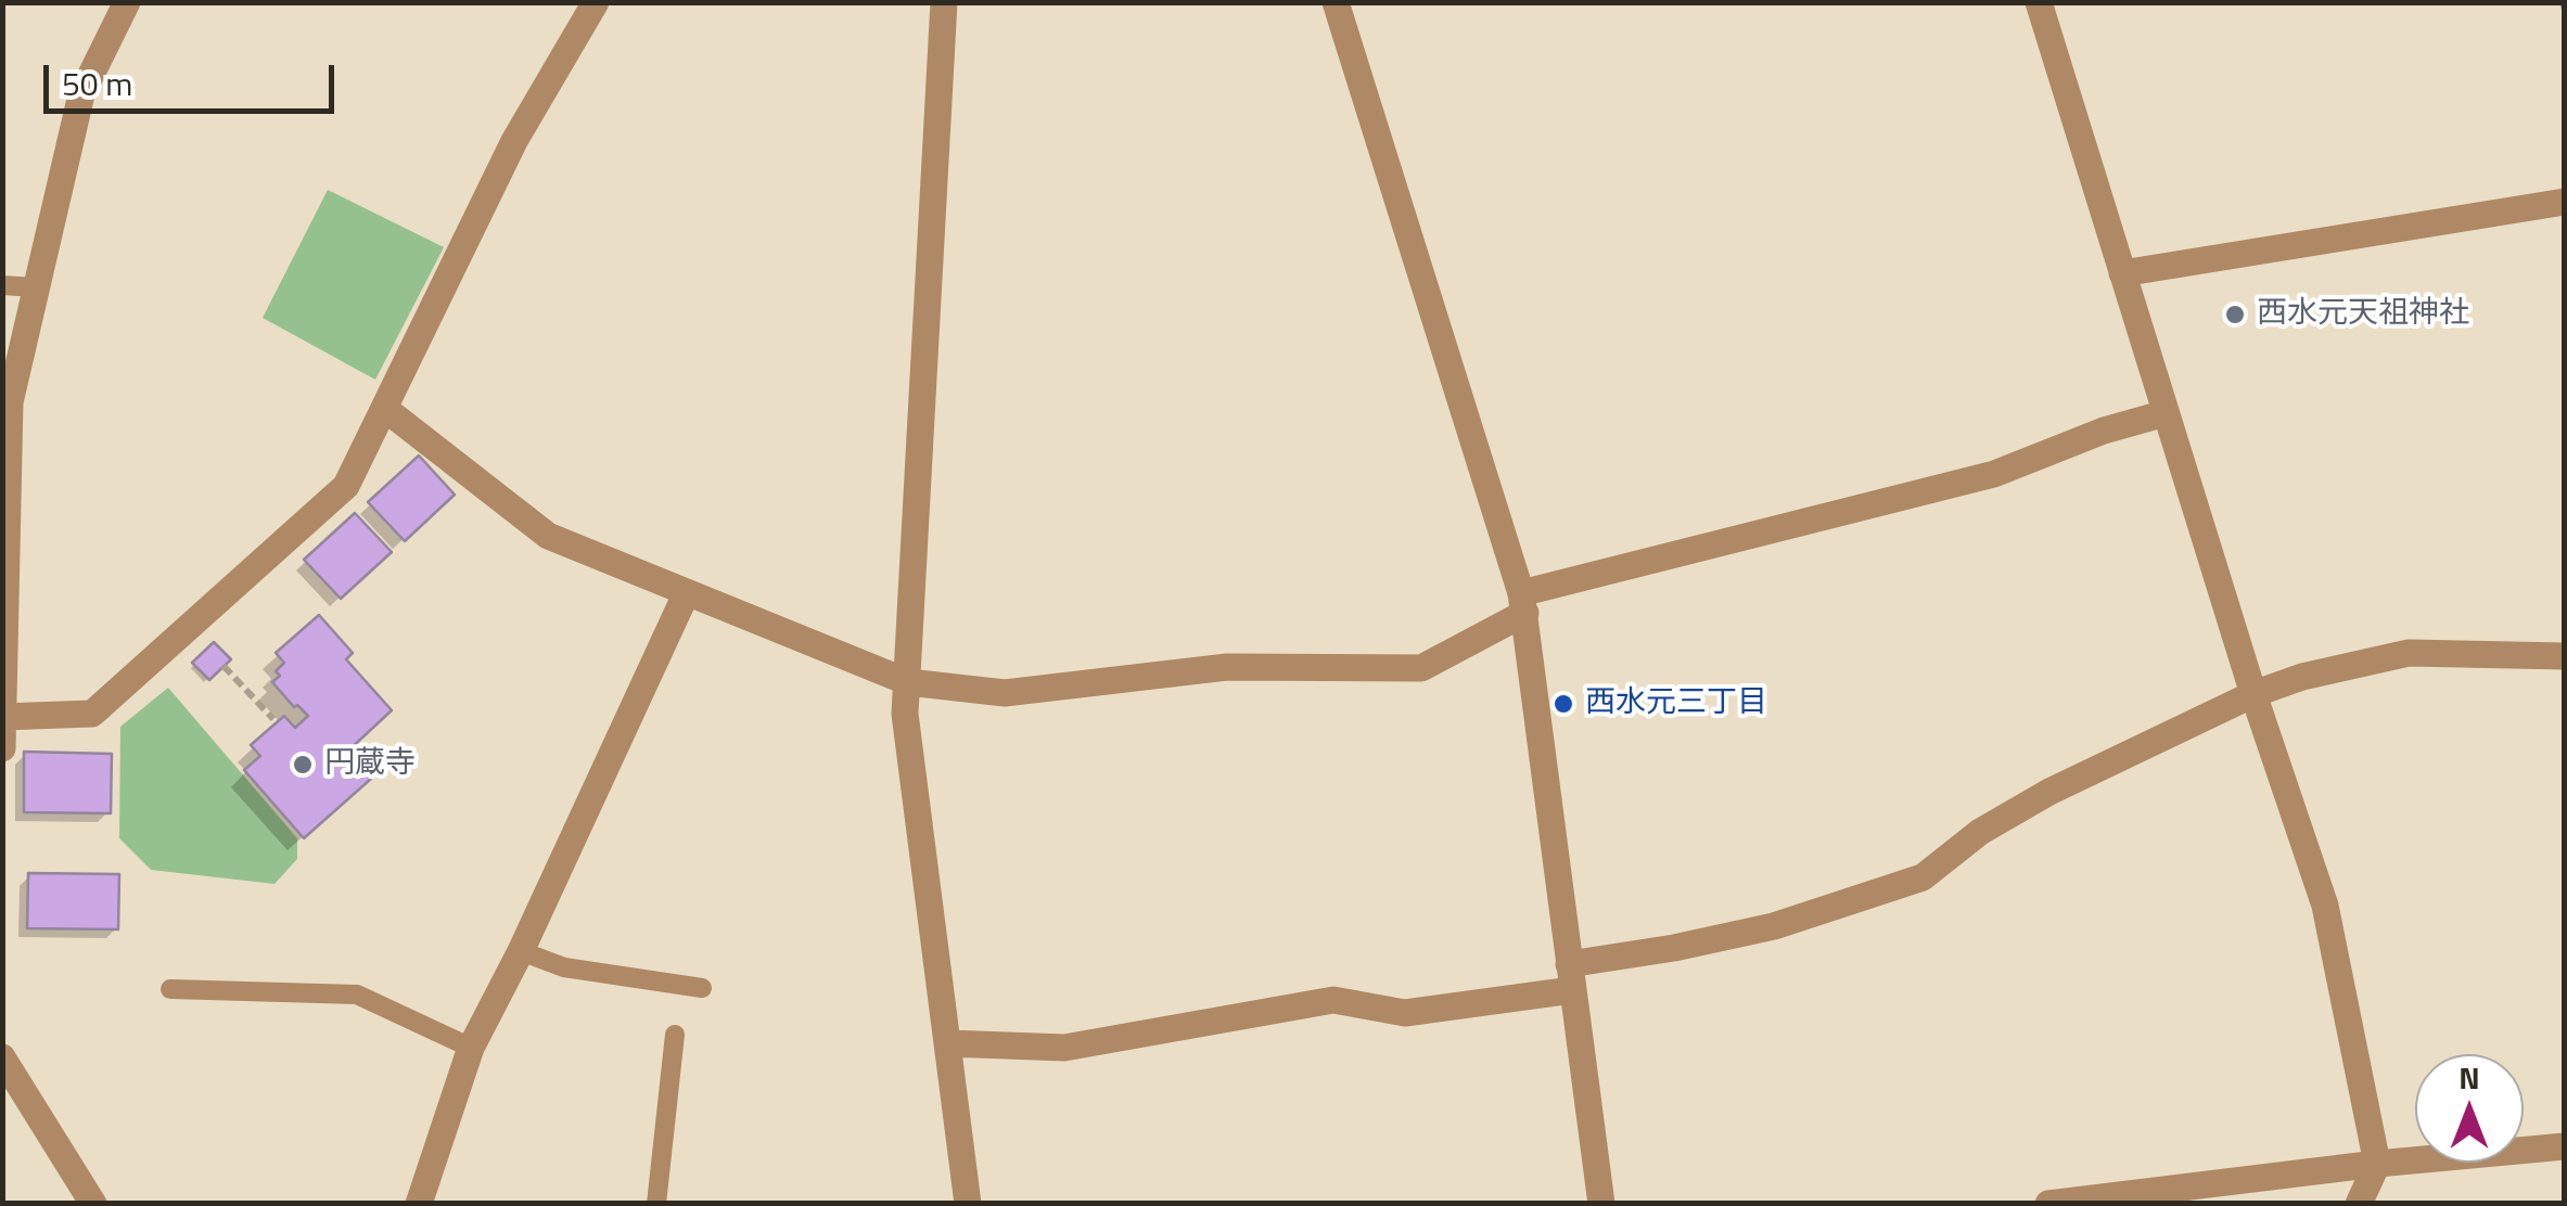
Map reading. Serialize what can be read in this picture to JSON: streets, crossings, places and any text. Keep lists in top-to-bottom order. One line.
{"places":["西水元天祖神社","西水元三丁目","円蔵寺"],"scale_bar":"50 m","north":"top"}
